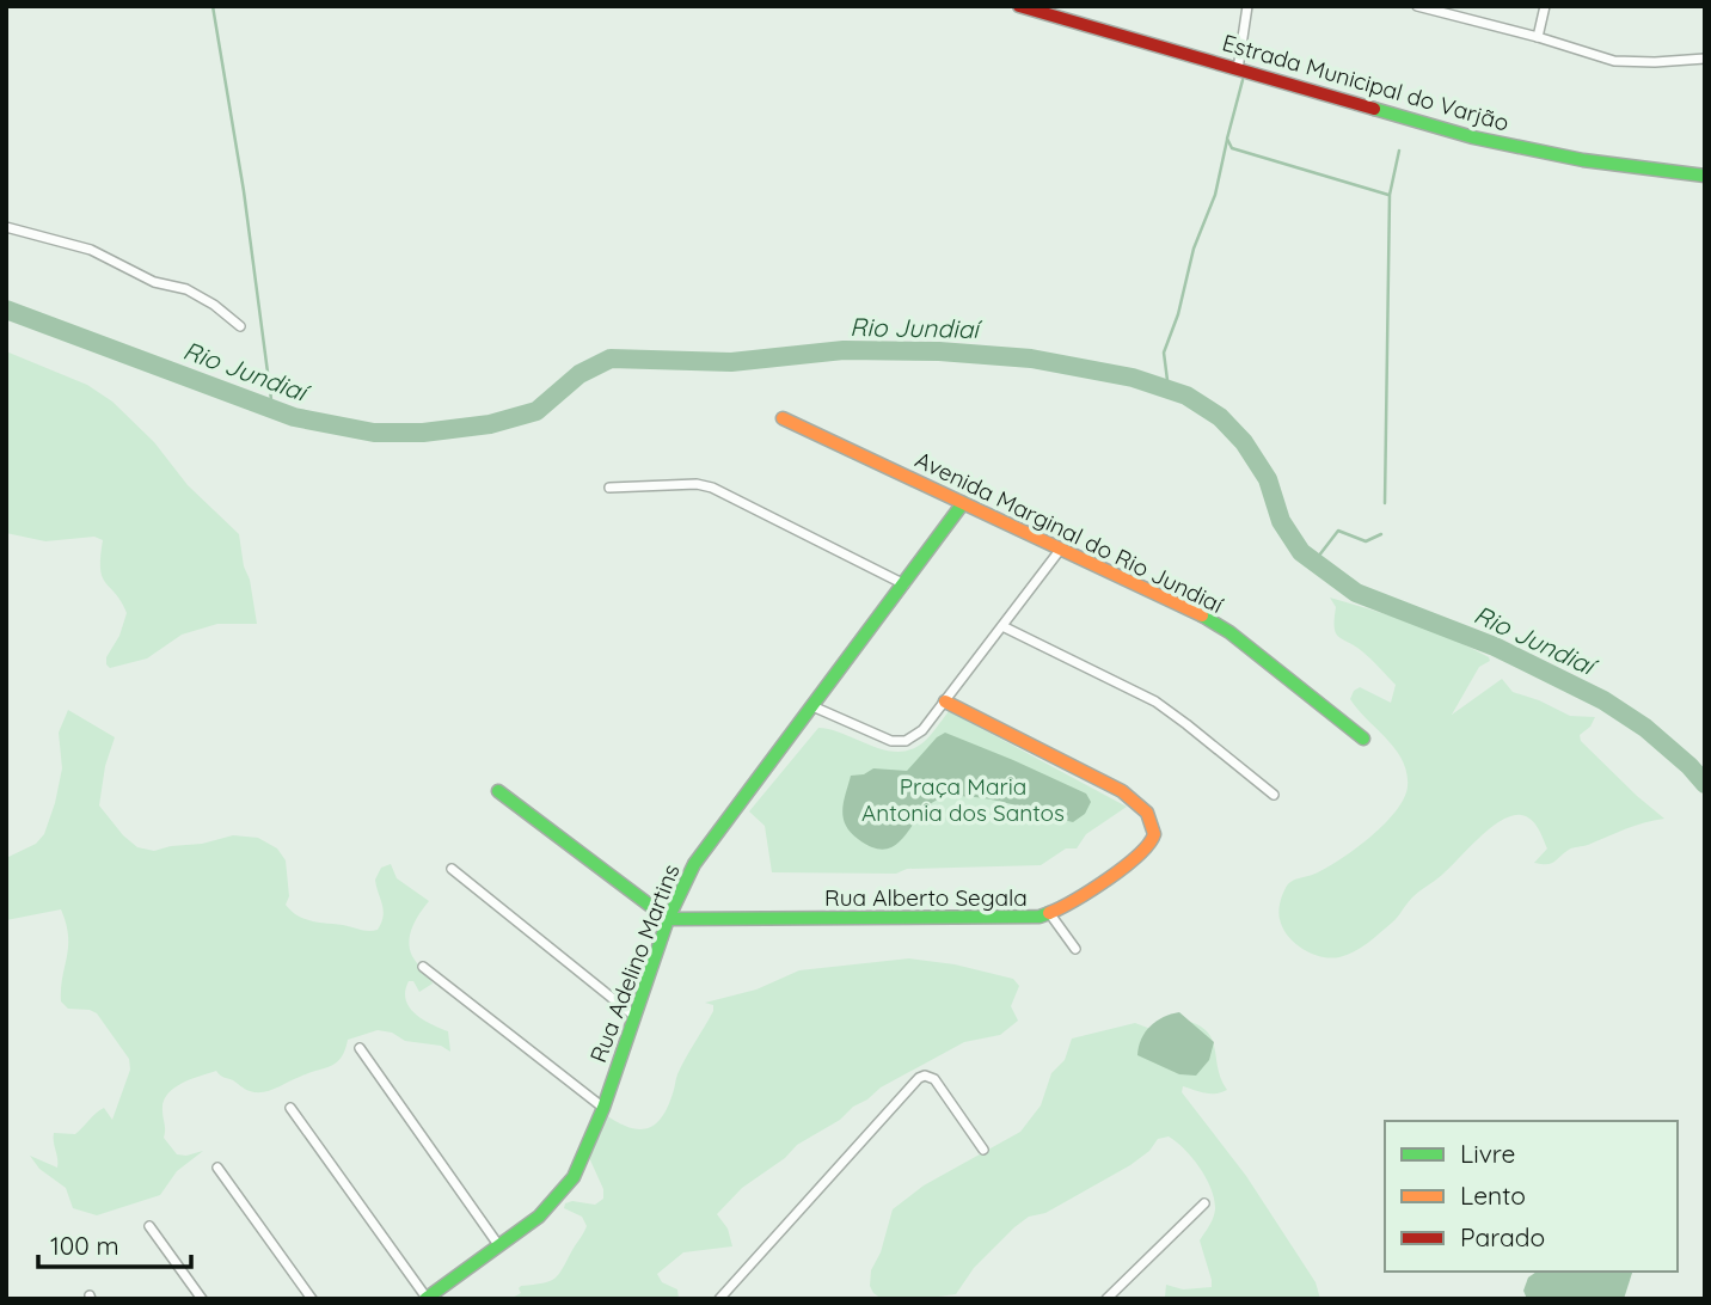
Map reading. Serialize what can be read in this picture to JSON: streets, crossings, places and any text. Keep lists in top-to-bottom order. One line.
{"streets":{"street":["Estrada Municipal do Varjão","Avenida Marginal do Rio Jundiaí","Rua Alberto Segala","Rua Adelino Martins"]},"crossings":[["Avenida Marginal do Rio Jundiaí","Rua Adelino Martins"],["Rua Alberto Segala","Rua Adelino Martins"]],"water":["Rio Jundiaí"],"parks":["Praça Maria Antonia dos Santos"],"legend":["Livre","Lento","Parado"],"scale_bar":"100 m"}
